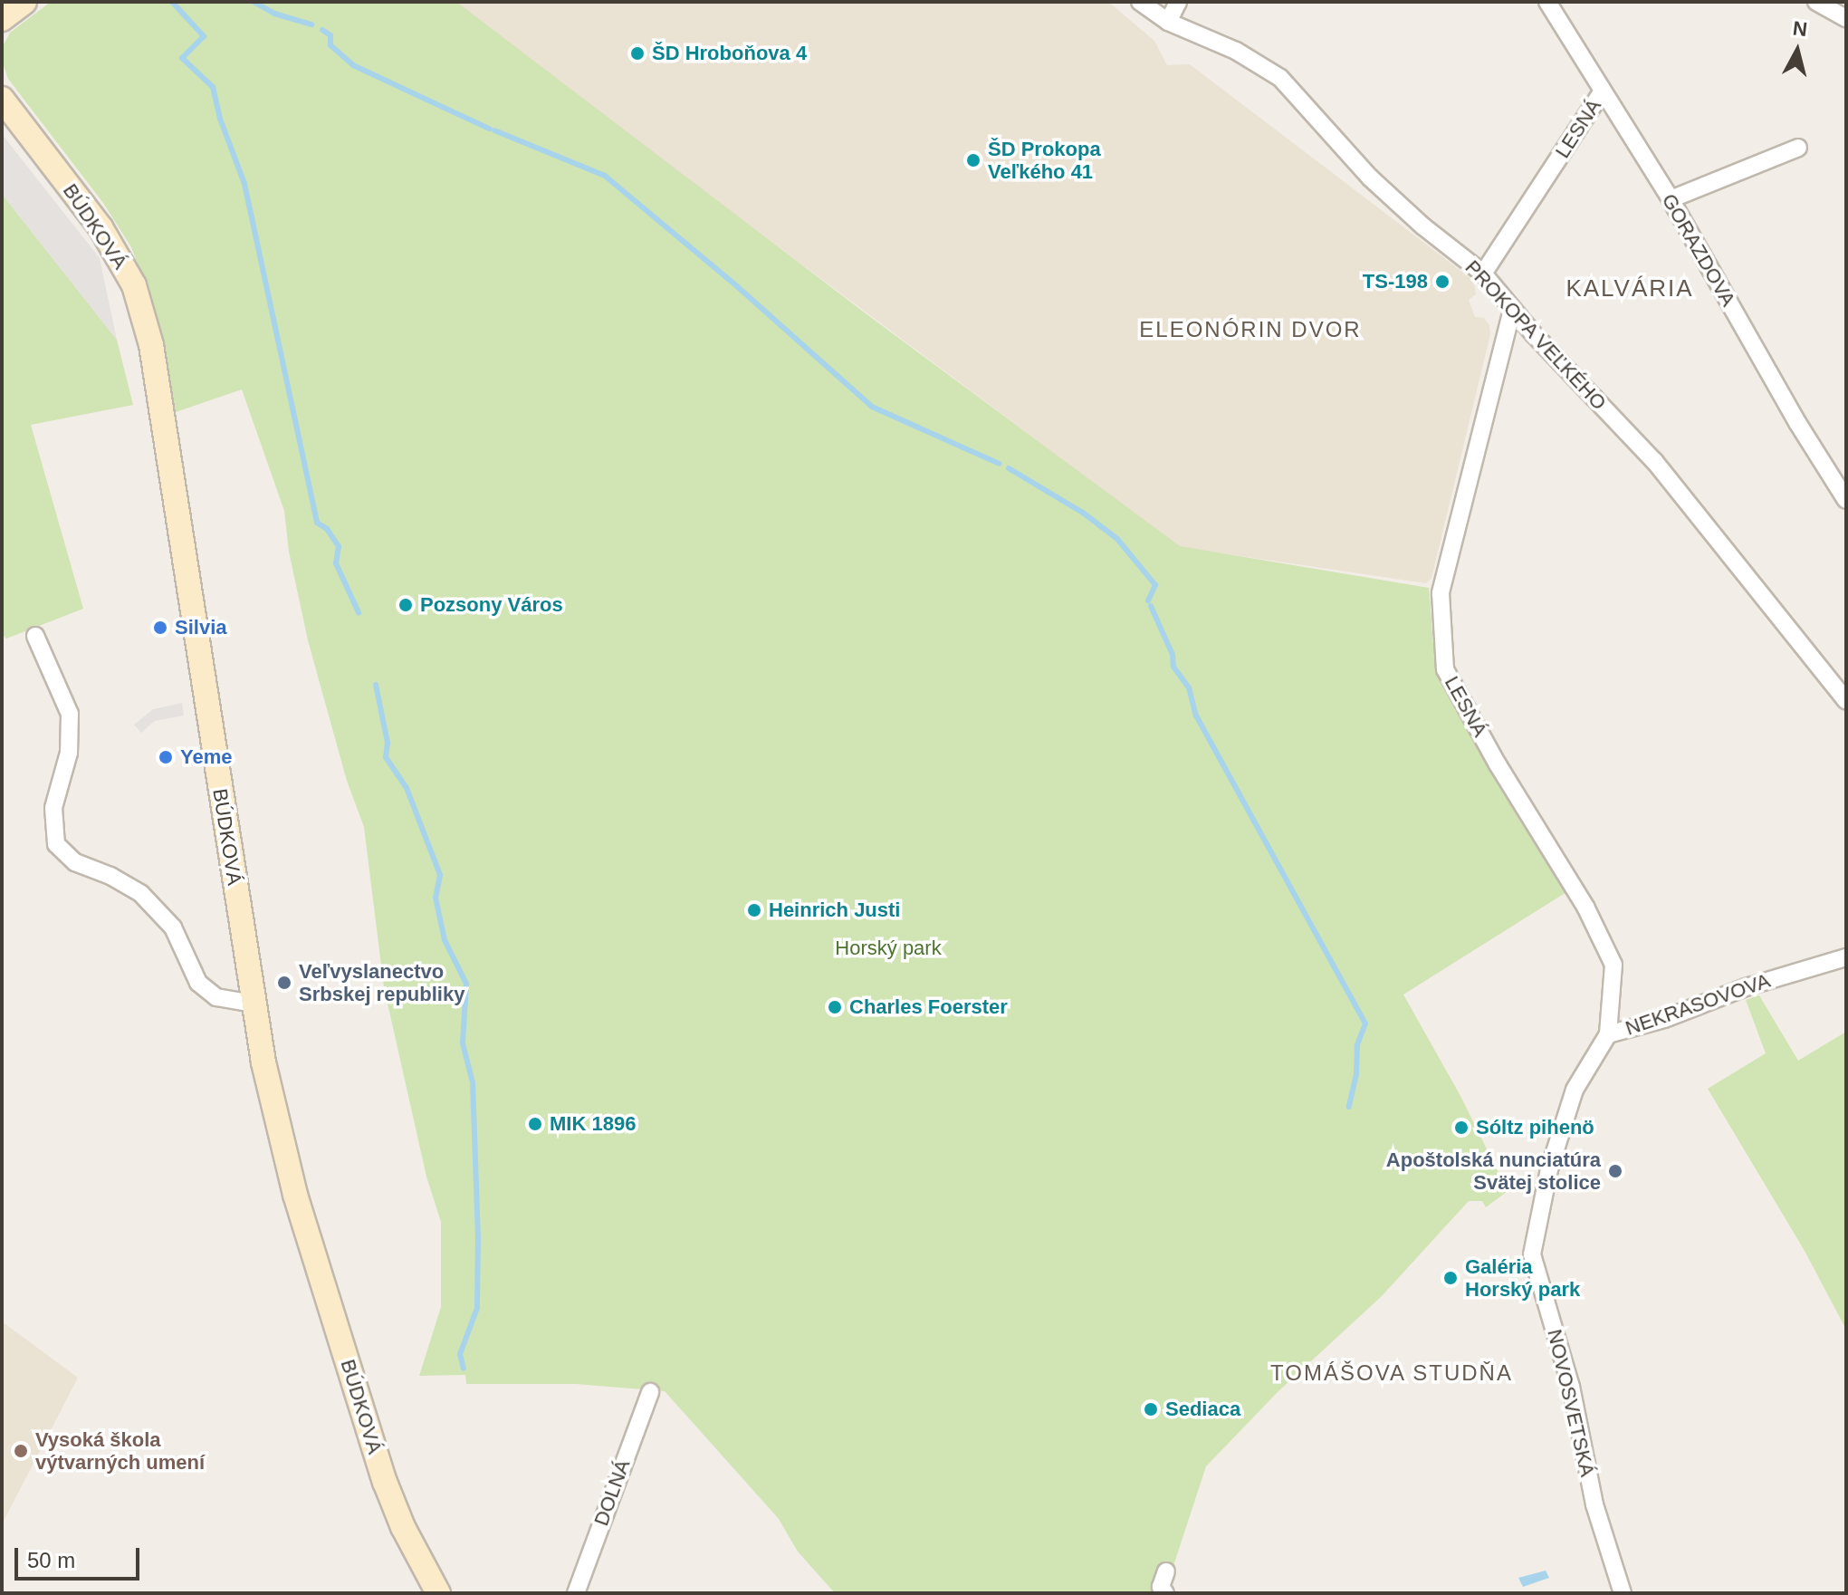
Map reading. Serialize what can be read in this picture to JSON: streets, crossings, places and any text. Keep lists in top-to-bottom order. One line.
{"streets":{"street":["LESNÁ","BÚDKOVÁ","GORAZDOVA","PROKOPA VEĽKÉHO","NEKRASOVOVA","NOVOSVETSKÁ","DOLNÁ"]},"crossings":[["LESNÁ","GORAZDOVA"],["LESNÁ","PROKOPA VEĽKÉHO"],["LESNÁ","NEKRASOVOVA"],["NEKRASOVOVA","NOVOSVETSKÁ"]],"districts":["KALVÁRIA","ELEONÓRIN DVOR","TOMÁŠOVA STUDŇA"],"parks":["Horský park"],"places":["ŠD Hroboňova 4","ŠD Prokopa Veľkého 41","TS-198","Pozsony Város","Silvia","Yeme","Heinrich Justi","Veľvyslanectvo Srbskej republiky","Charles Foerster","MIK 1896","Sóltz pihenö","Apoštolská nunciatúra Svätej stolice","Galéria Horský park","Sediaca","Vysoká škola výtvarných umení"],"scale_bar":"50 m","north":"top"}
